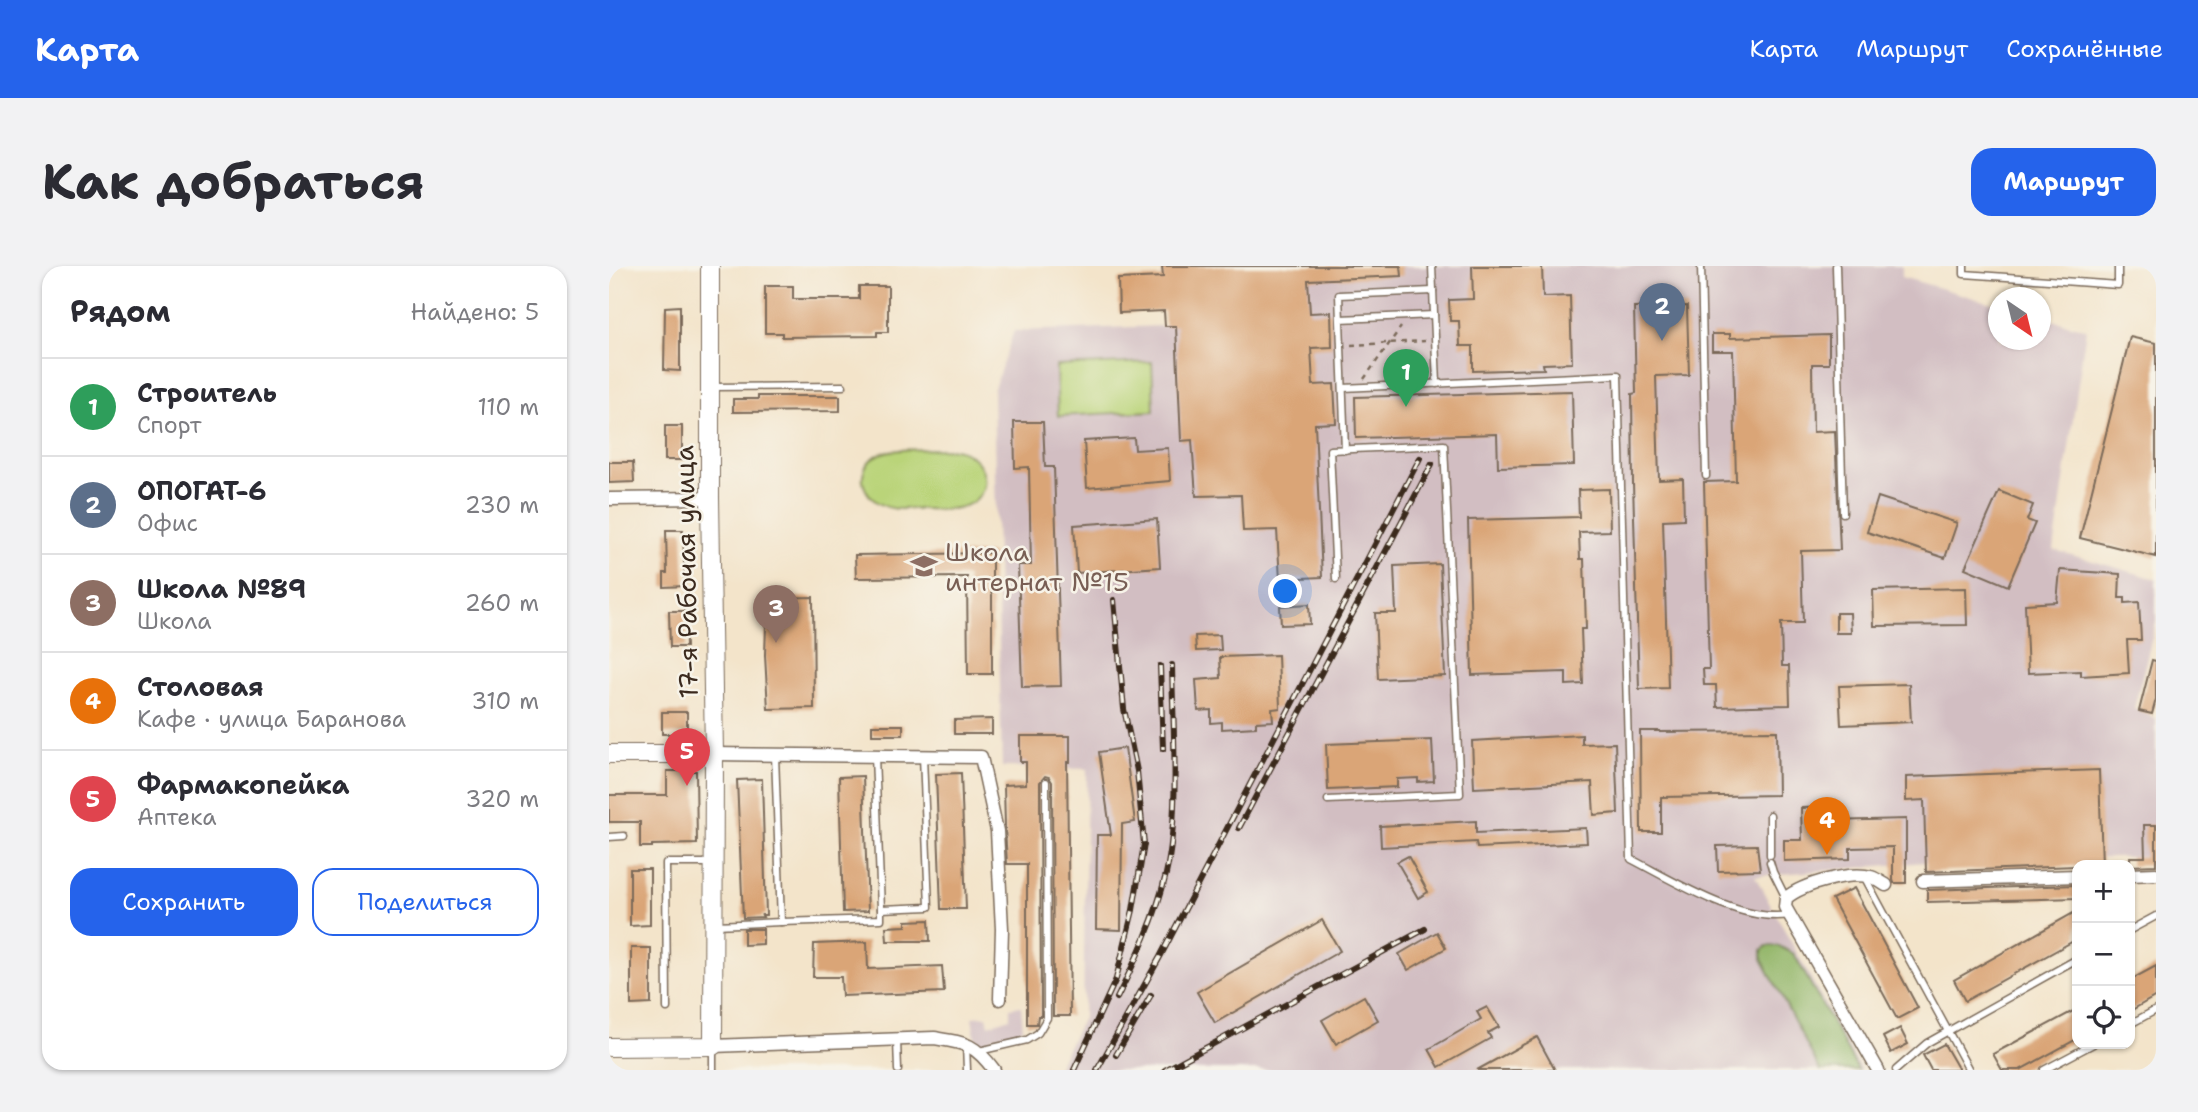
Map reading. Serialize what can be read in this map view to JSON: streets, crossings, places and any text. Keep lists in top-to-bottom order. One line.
{"streets":{"street":["17-я Рабочая улица"]},"places":{"school or university":["Школа интернат №15"]},"north":"bottom right","page":{"header":"Карта","nav":["Карта","Маршрут","Сохранённые"],"buttons":["Маршрут",["Сохранить","Поделиться"]],"title":"Как добраться","heading":["Рядом","Найдено: 5"],"pins":["2","1","3","5","4"],"list":[{"mark":"1","name":"Строитель","note":"Спорт","value":"110 m"},{"mark":"2","name":"ОПОГАТ-6","note":"Офис","value":"230 m"},{"mark":"3","name":"Школа №89","note":"Школа","value":"260 m"},{"mark":"4","name":"Столовая","note":"Кафе · улица Баранова","value":"310 m"},{"mark":"5","name":"Фармакопейка","note":"Аптека","value":"320 m"}],"map_buttons":["+","−"]}}
